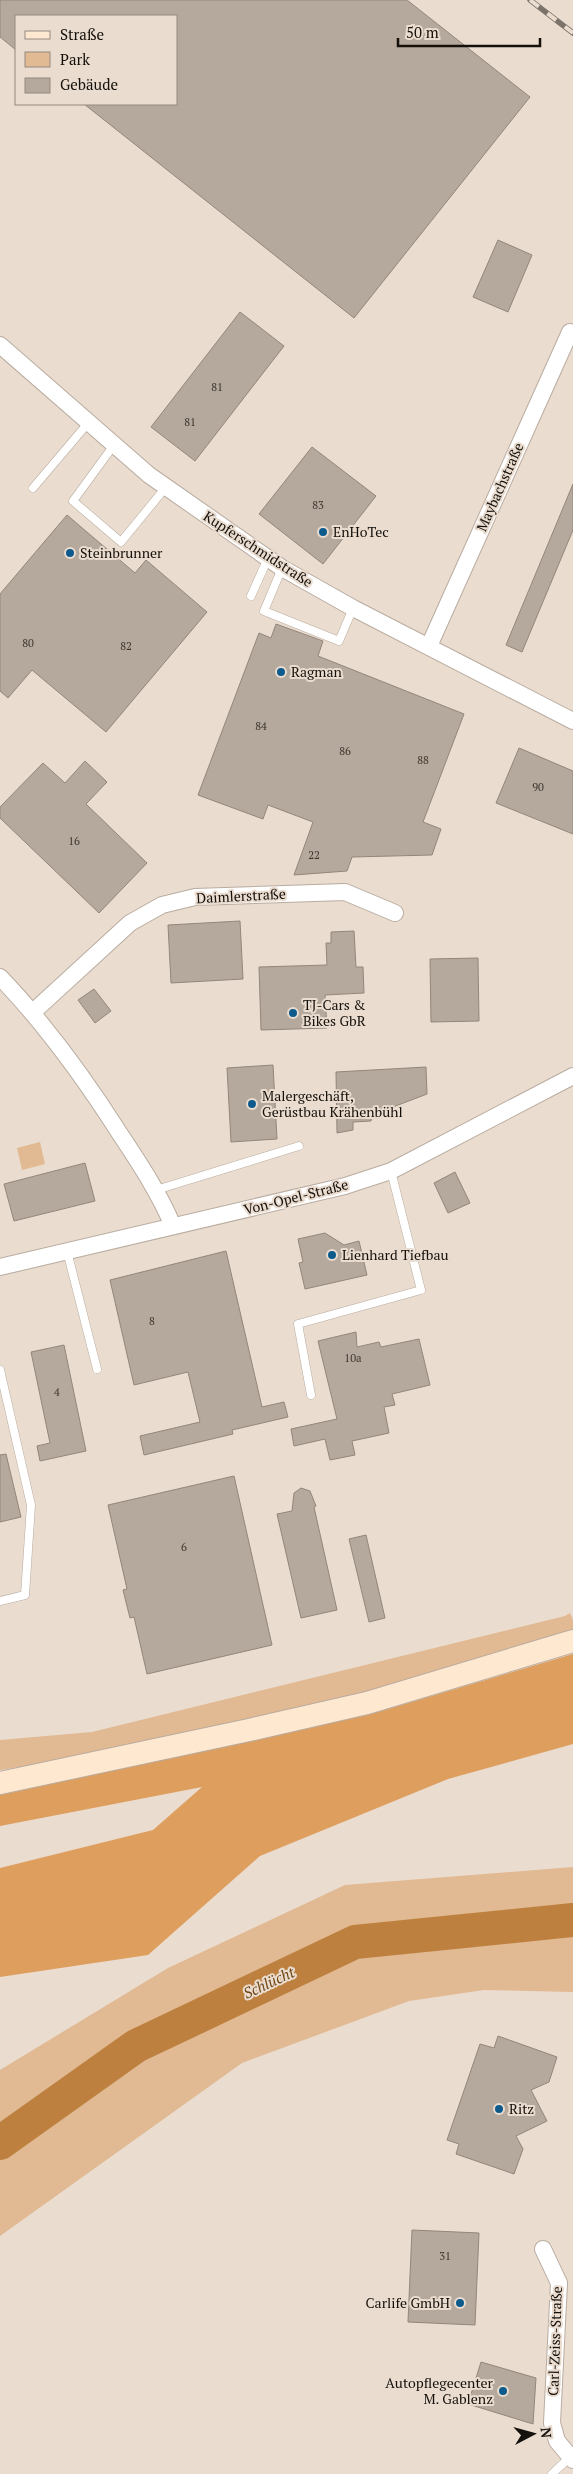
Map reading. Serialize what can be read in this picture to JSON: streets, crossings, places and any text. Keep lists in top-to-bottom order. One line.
{"streets":{"street":["Maybachstraße","Kupferschmidstraße","Daimlerstraße","Von-Opel-Straße","Carl-Zeiss-Straße"]},"crossings":[["Maybachstraße","Kupferschmidstraße"]],"water":["Schlücht"],"places":["EnHoTec","Steinbrunner","Ragman","TJ-Cars & Bikes GbR","Malergeschäft, Gerüstbau Krähenbühl","Lienhard Tiefbau","Ritz","Carlife GmbH","Autopflegecenter M. Gablenz"],"house_numbers":["81","81","83","80","82","84","86","88","90","16","22","8","10a","4","6","31"],"legend":["Straße","Park","Gebäude"],"scale_bar":"50 m","north":"right"}
